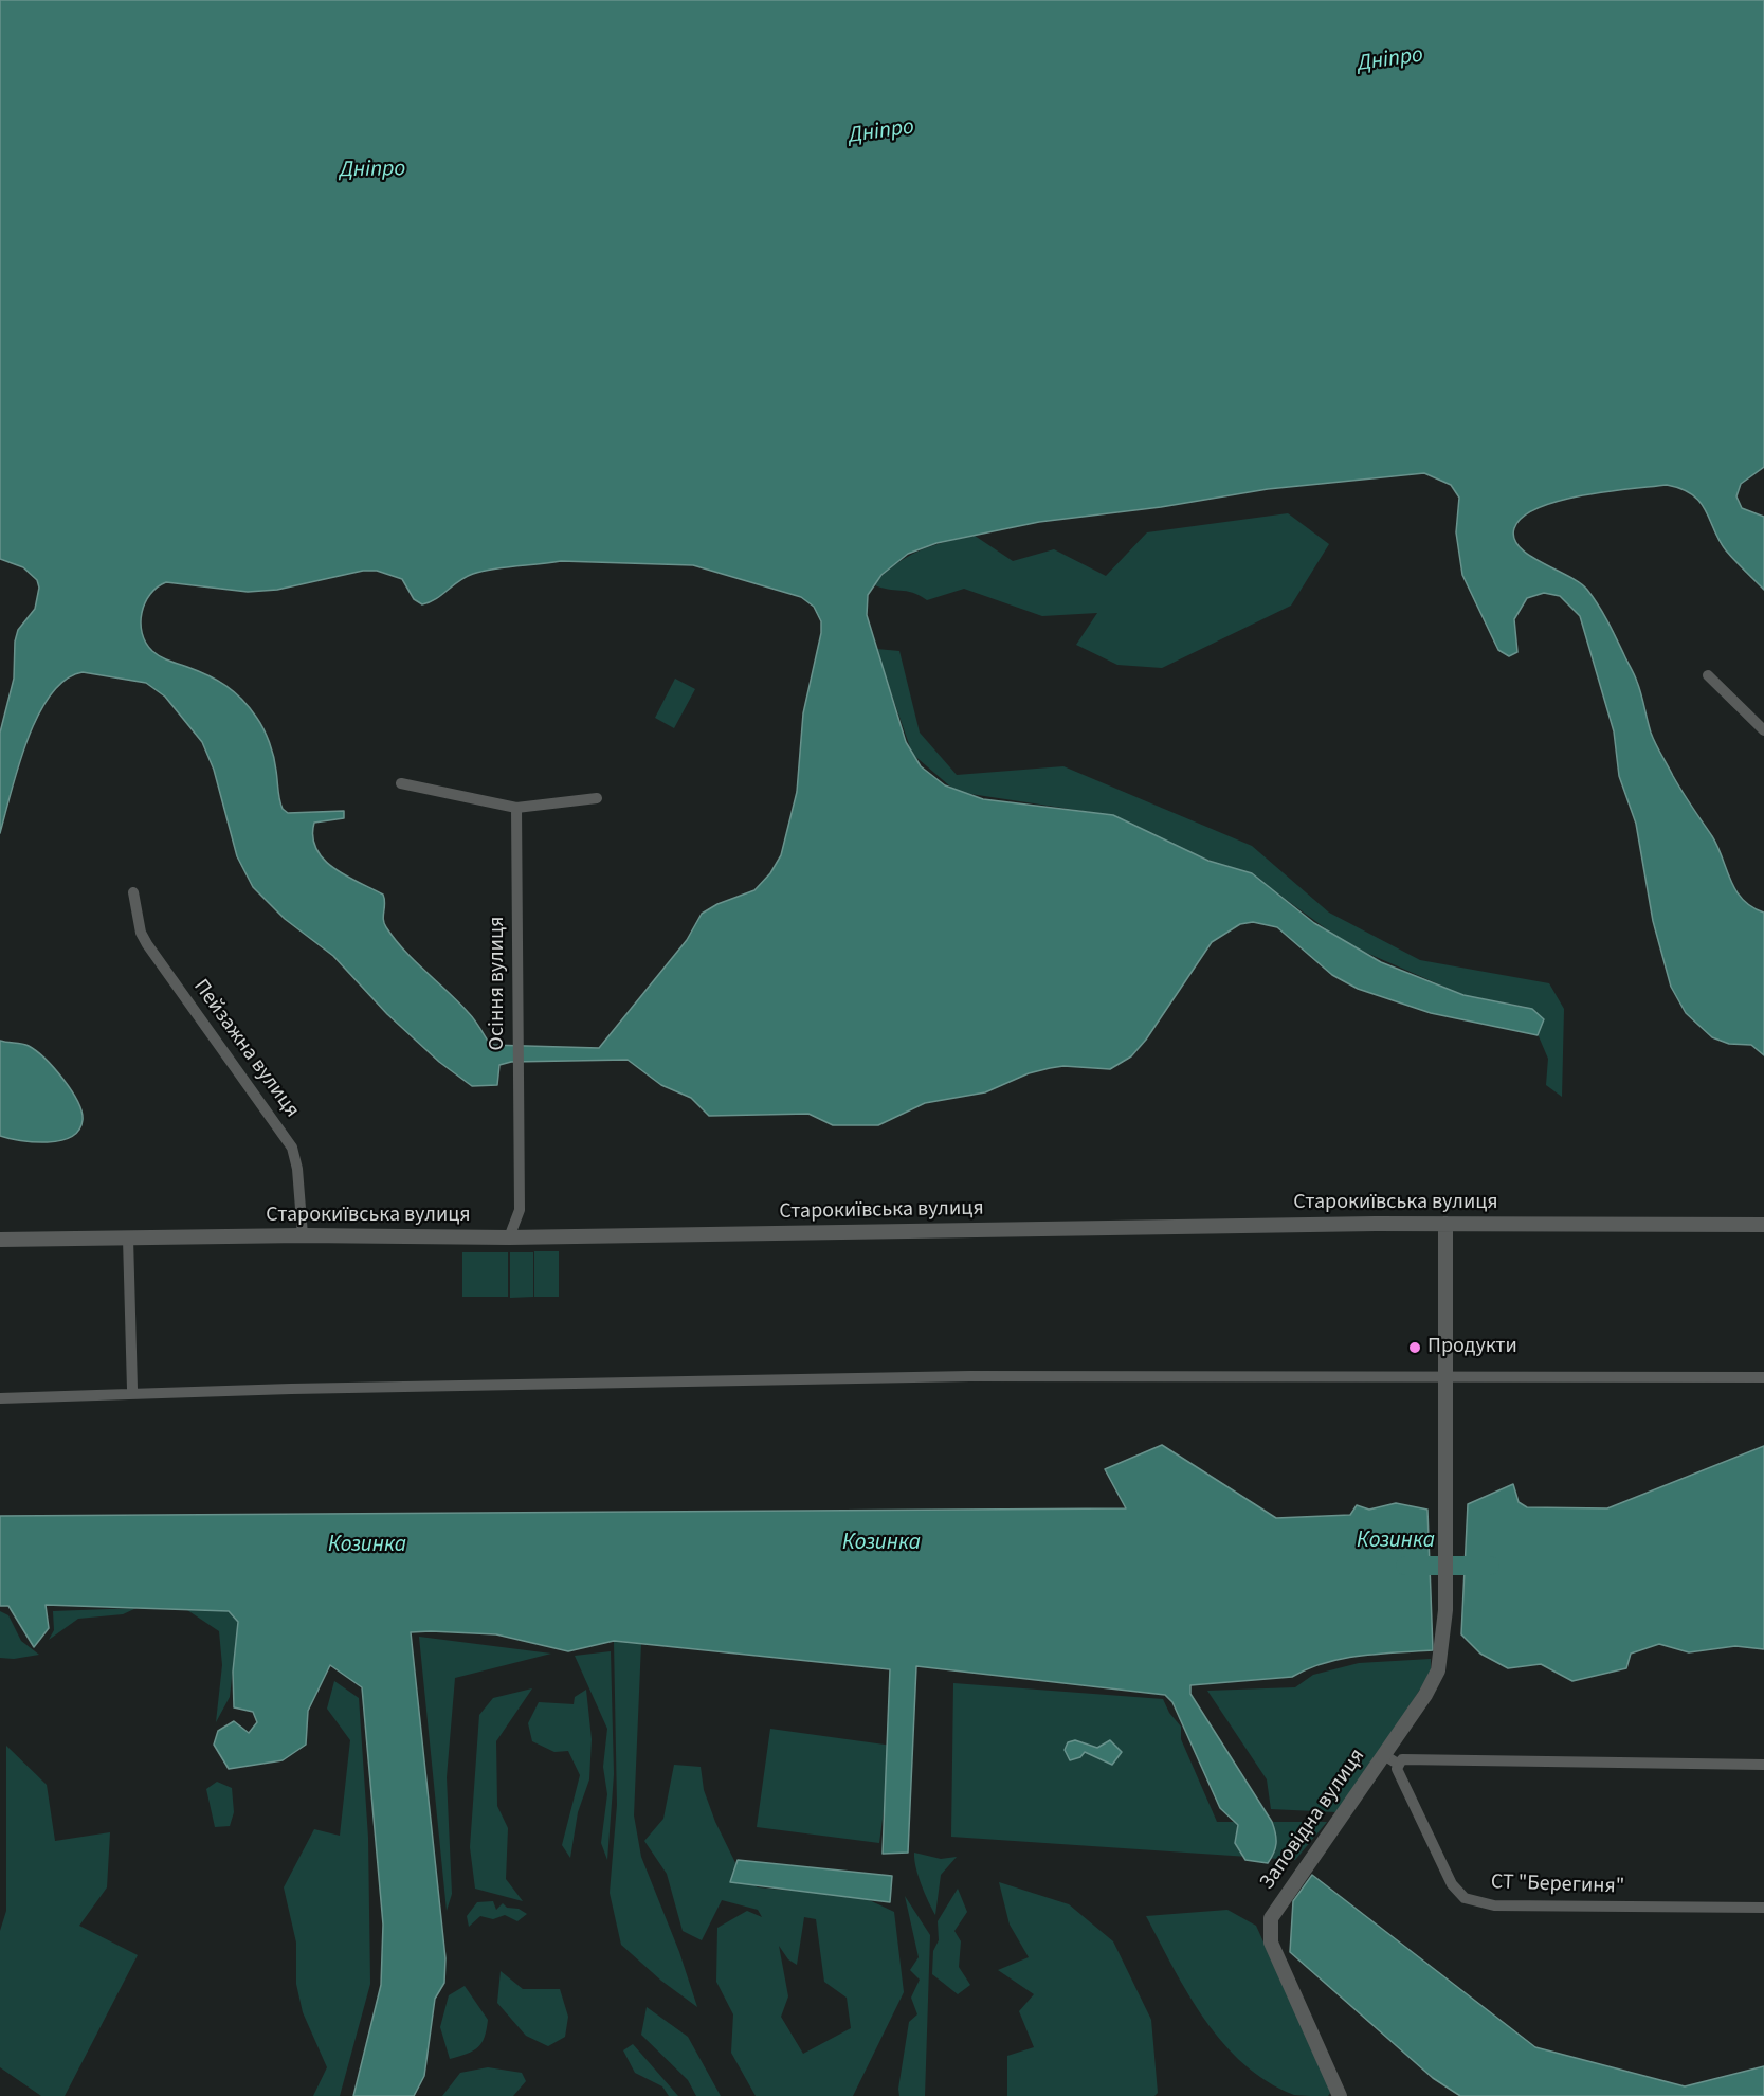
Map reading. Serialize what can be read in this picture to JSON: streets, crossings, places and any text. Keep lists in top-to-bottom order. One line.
{"streets":{"street":["Осіння вулиця","Пейзажна вулиця","Старокиївська вулиця","Заповідна вулиця","СТ \"Берегиня\""]},"crossings":[["Осіння вулиця","Старокиївська вулиця"],["Пейзажна вулиця","Старокиївська вулиця"],["Старокиївська вулиця","Заповідна вулиця"]],"water":["Дніпро","Козинка"],"places":["Продукти"]}
